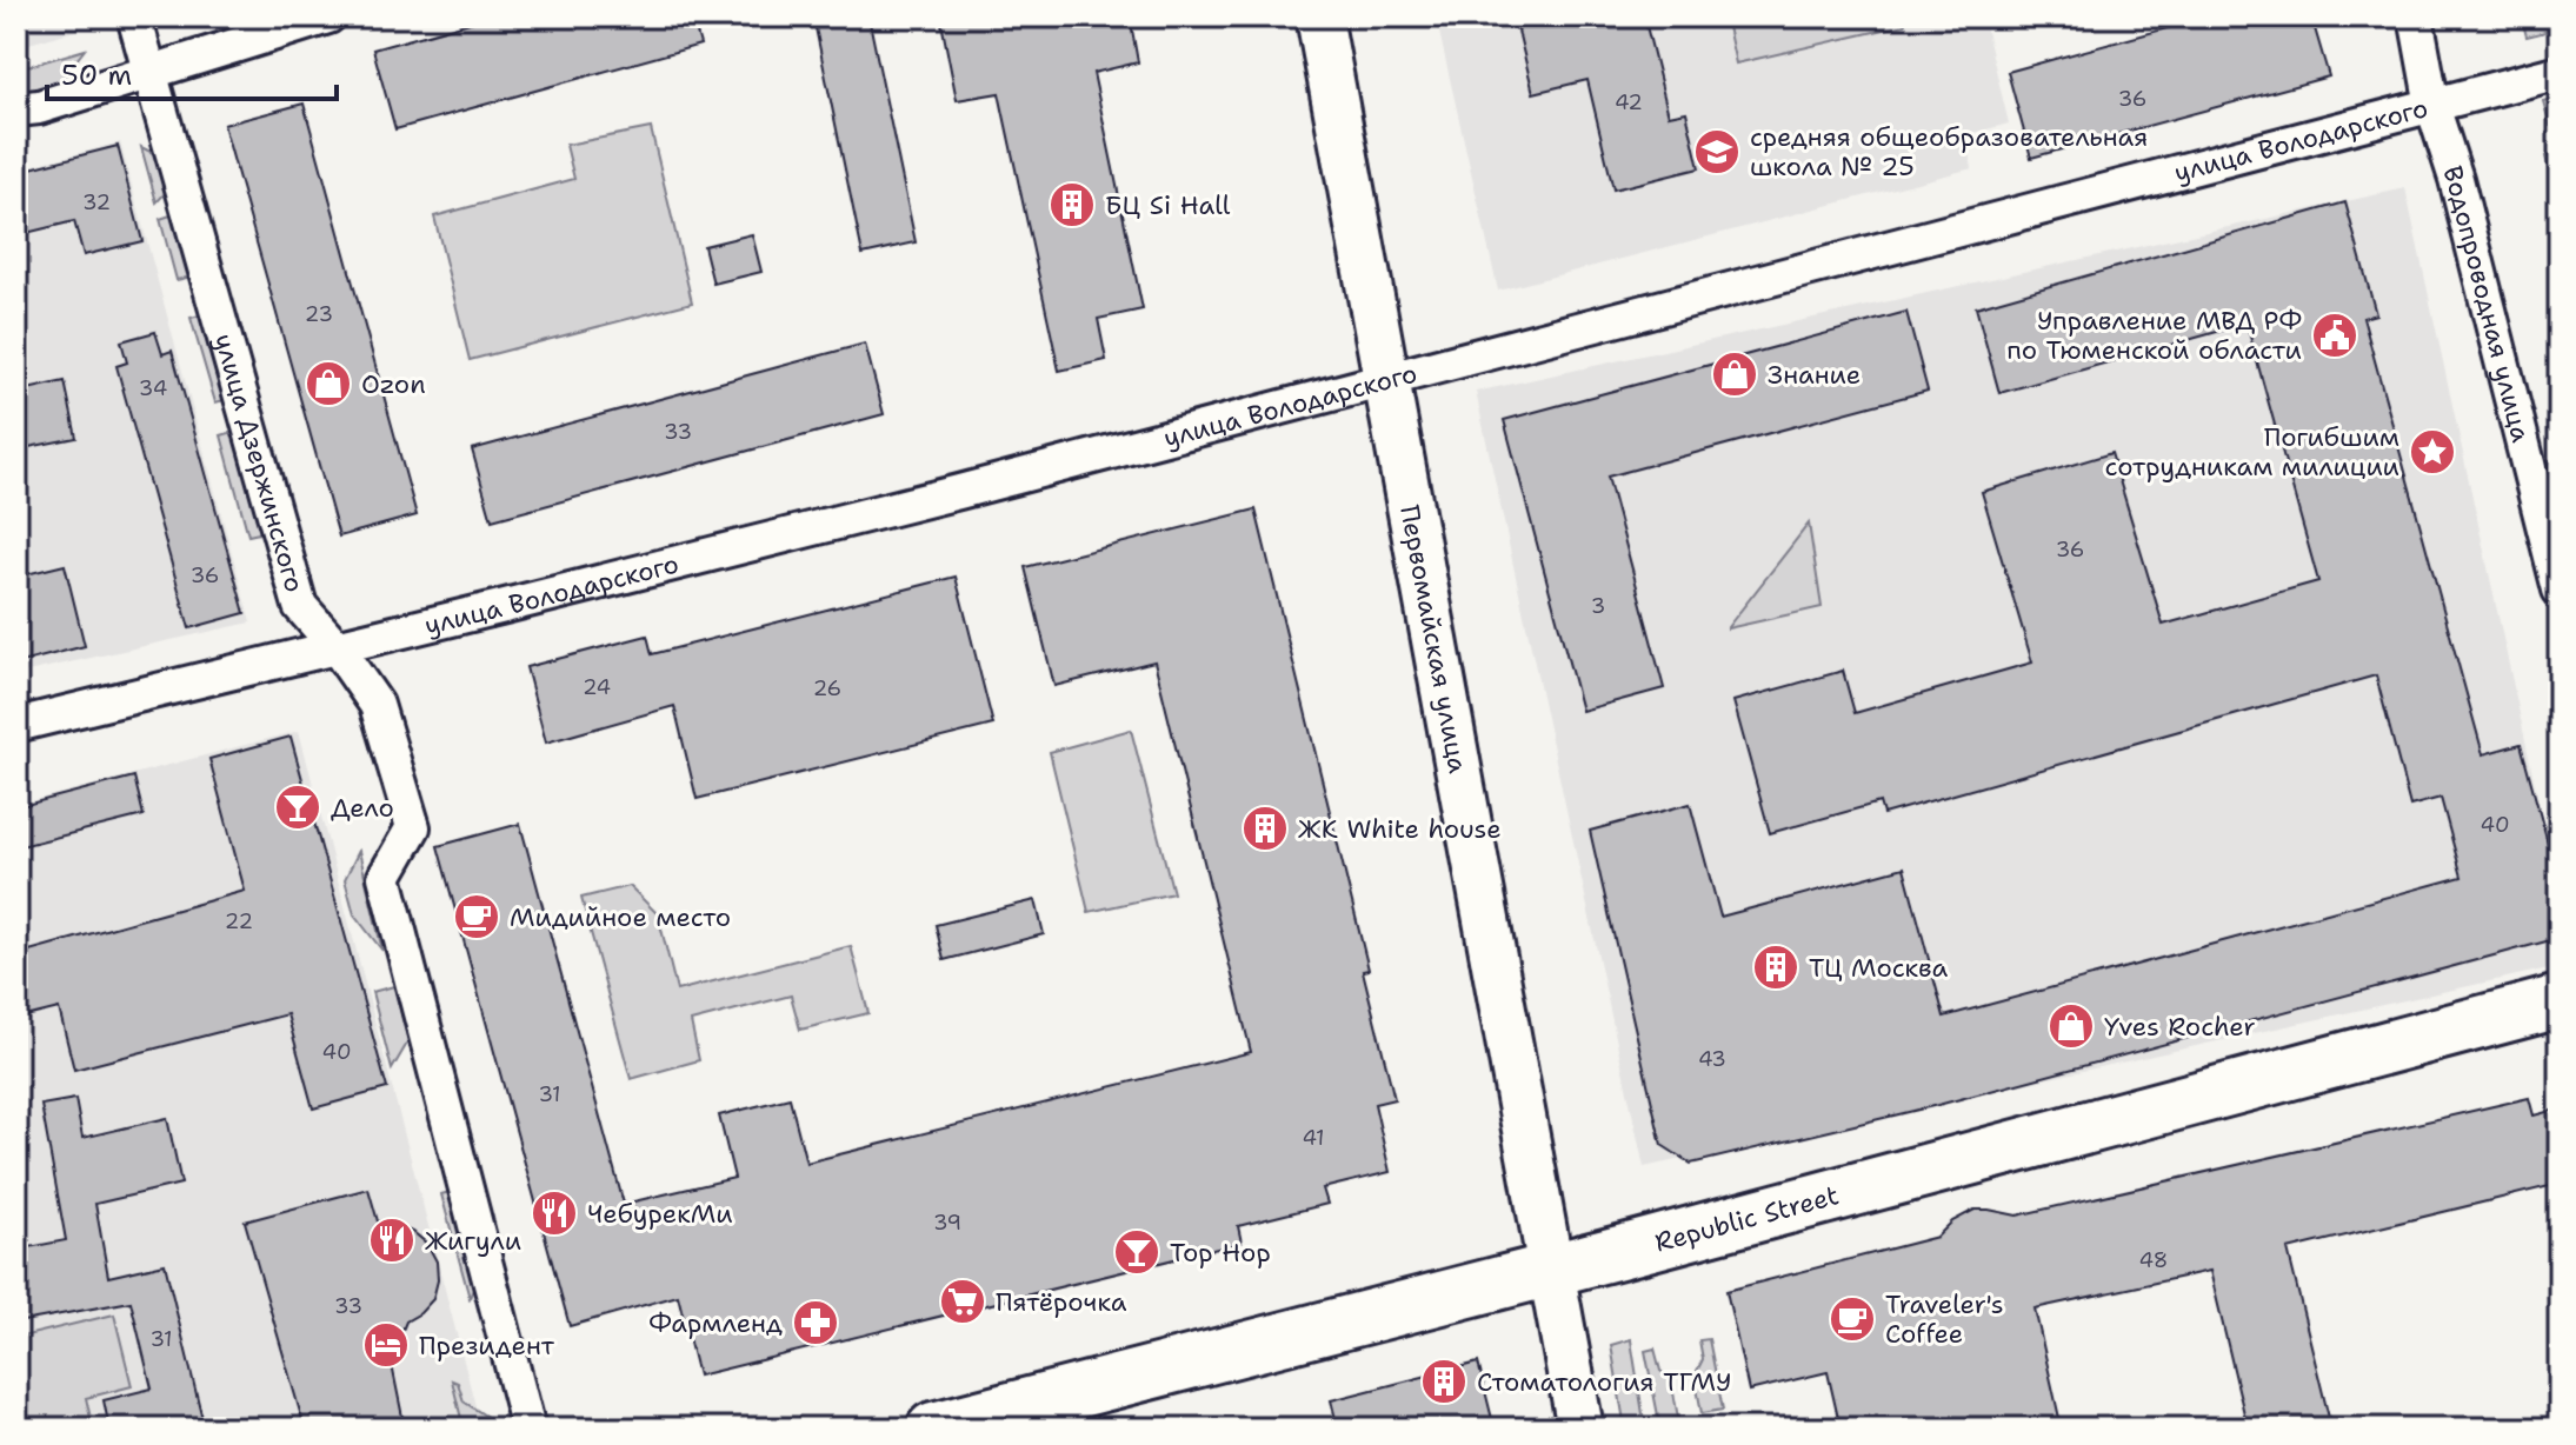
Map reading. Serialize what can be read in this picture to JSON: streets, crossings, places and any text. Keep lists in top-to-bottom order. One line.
{"streets":{"main road":["Republic Street"],"street":["улица Володарского","Водопроводная улица","улица Дзержинского","Первомайская улица"]},"crossings":[["улица Володарского","Водопроводная улица"],["улица Володарского","улица Дзержинского"],["улица Володарского","Первомайская улица"],["Первомайская улица","Republic Street"]],"places":{"school or university":["средняя общеобразовательная школа № 25"],"building":["БЦ Si Hall","ЖК White house","ТЦ Москва","Стоматология ТГМУ"],"public building":["Управление МВД РФ по Тюменской области"],"shop":["Знание","Ozon","Yves Rocher"],"place":["Погибшим сотрудникам милиции"],"bar":["Дело","Top Hop"],"cafe":["Мидийное место","Traveler's Coffee"],"restaurant":["ЧебурекМи","Жигули"],"supermarket":["Пятёрочка"],"pharmacy":["Фармленд"],"hotel":["Президент"]},"house_numbers":["36","42","32","23","34","33","36","36","3","24","26","40","22","40","43","31","41","39","48","33","31"],"scale_bar":"50 m"}
